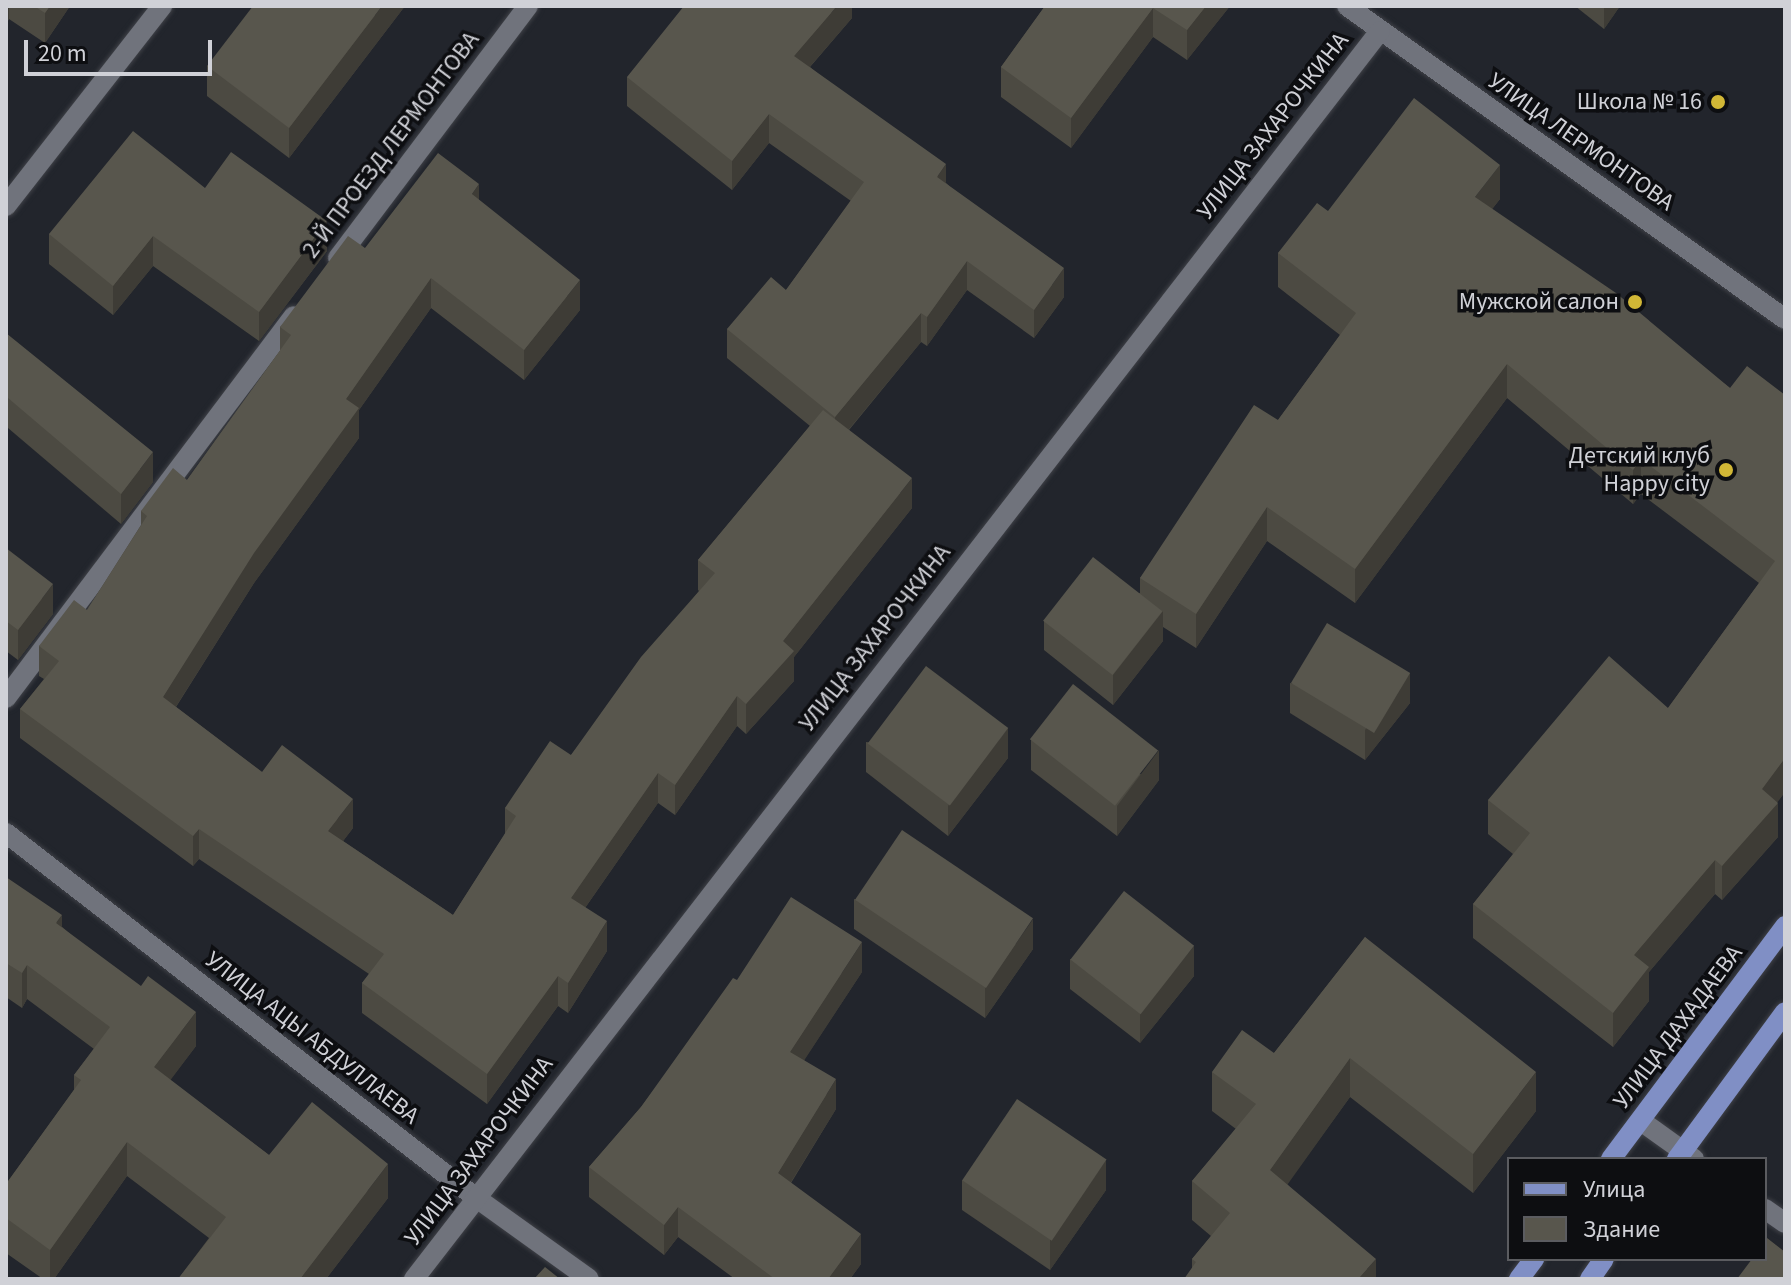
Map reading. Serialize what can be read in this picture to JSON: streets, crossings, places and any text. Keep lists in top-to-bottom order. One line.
{"streets":{"main road":["УЛИЦА ДАХАДАЕВА"],"street":["УЛИЦА ЗАХАРОЧКИНА","УЛИЦА ЛЕРМОНТОВА","2-Й ПРОЕЗД ЛЕРМОНТОВА","УЛИЦА АЦЫ АБДУЛЛАЕВА"]},"crossings":[["УЛИЦА ЗАХАРОЧКИНА","УЛИЦА ЛЕРМОНТОВА"],["УЛИЦА ЗАХАРОЧКИНА","УЛИЦА АЦЫ АБДУЛЛАЕВА"]],"places":["Школа № 16","Мужской салон","Детский клуб Happy city"],"legend":["Улица","Здание"],"scale_bar":"20 m"}
